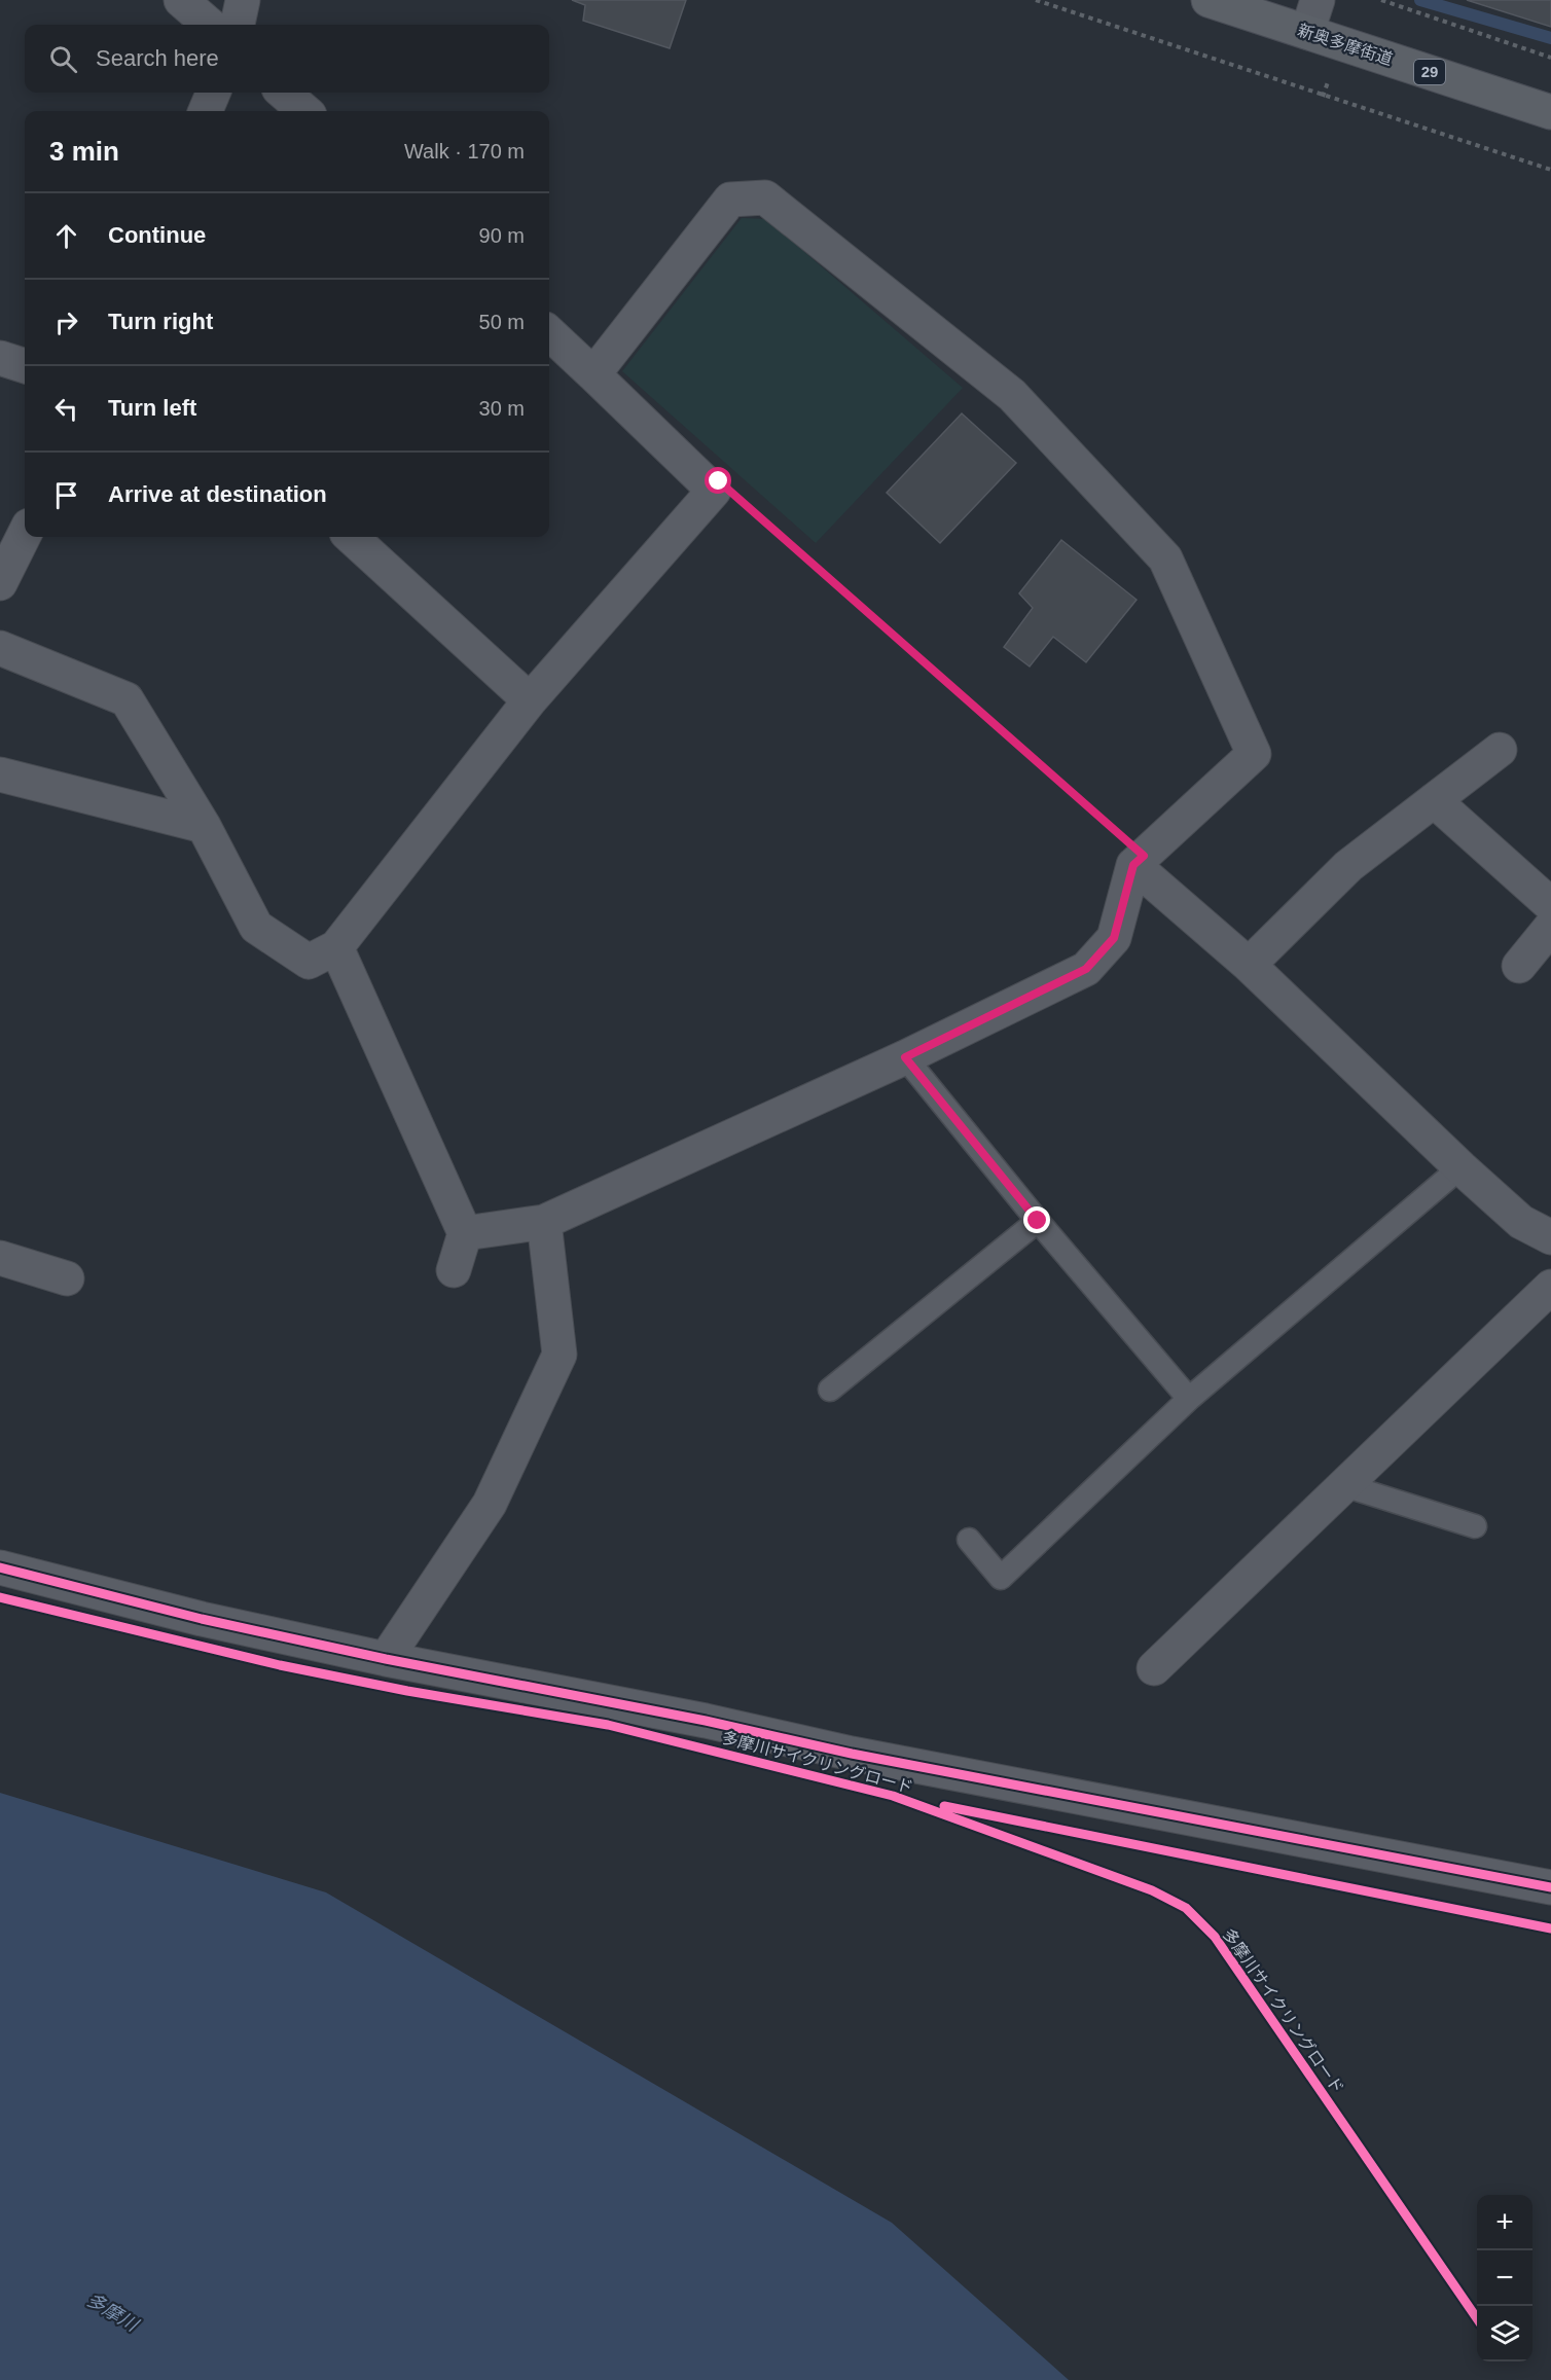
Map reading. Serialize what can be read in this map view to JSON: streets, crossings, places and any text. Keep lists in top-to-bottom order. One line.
{"streets":{"main road":["新奥多摩街道","29"],"cycle path":["多摩川サイクリングロード"]},"water":["多摩川"],"page":{"search":"Search here","heading":["3 min","Walk · 170 m"],"list":[["Continue","90 m"],["Turn right","50 m"],["Turn left","30 m"],"Arrive at destination"],"map_buttons":["+","−"]}}
